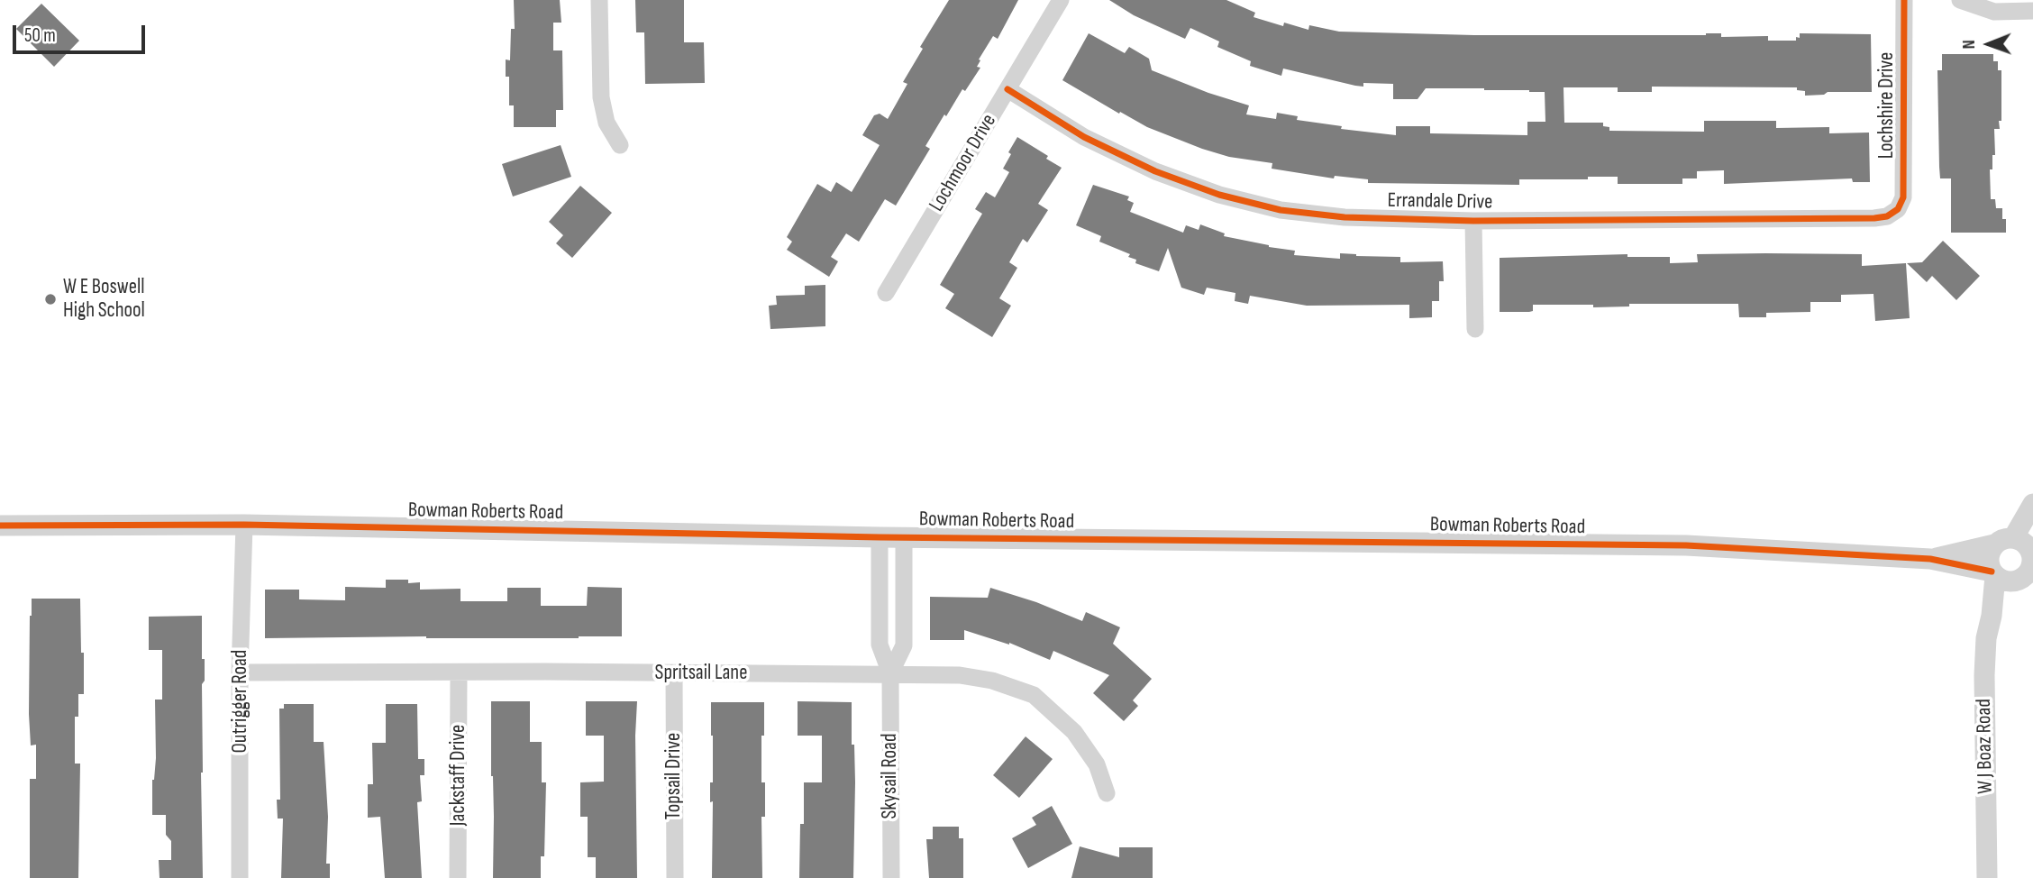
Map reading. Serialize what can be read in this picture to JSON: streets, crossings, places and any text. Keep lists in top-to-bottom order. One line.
{"streets":{"street":["Lochshire Drive","Lochmoor Drive","Errandale Drive","Bowman Roberts Road","Spritsail Lane","Outrigger Road","W J Boaz Road","Jackstaff Drive","Topsail Drive","Skysail Road"]},"crossings":[["Lochshire Drive","Errandale Drive"],["Lochmoor Drive","Errandale Drive"],["Bowman Roberts Road","Outrigger Road"],["Bowman Roberts Road","W J Boaz Road"],["Bowman Roberts Road","Skysail Road"],["Spritsail Lane","Outrigger Road"],["Spritsail Lane","Jackstaff Drive"],["Spritsail Lane","Topsail Drive"],["Spritsail Lane","Skysail Road"]],"places":["W E Boswell High School"],"scale_bar":"50 m","north":"left"}
